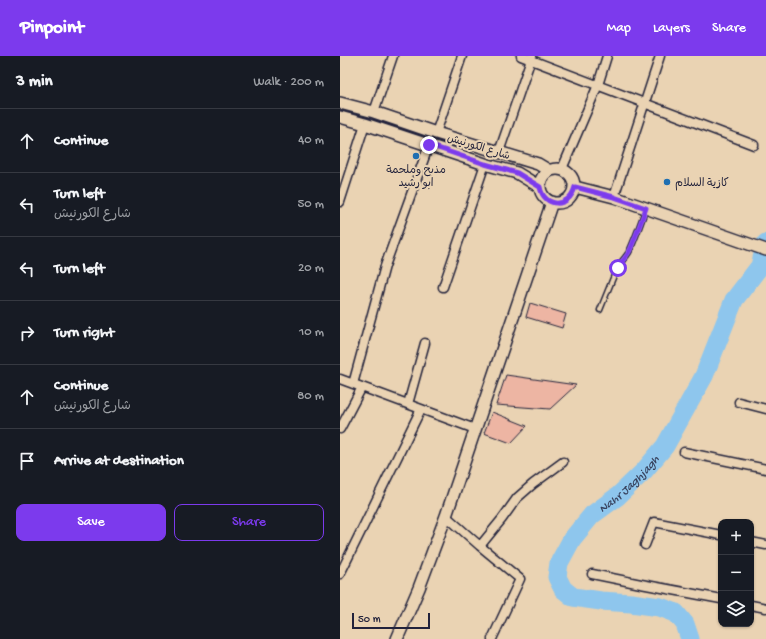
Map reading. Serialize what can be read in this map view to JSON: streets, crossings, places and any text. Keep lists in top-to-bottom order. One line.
{"streets":{"street":["شارع الكورنيش"]},"water":["Nahr Jaghjagh"],"places":["مذبح وملحمة ابو رشيد","كازية السلام"],"scale_bar":"50 m","page":{"header":"Pinpoint","nav":["Map","Layers","Share"],"heading":["3 min","Walk · 200 m"],"list":[["Continue","40 m"],["Turn left","شارع الكورنيش","50 m"],["Turn left","20 m"],["Turn right","10 m"],["Continue","شارع الكورنيش","80 m"],"Arrive at destination"],"buttons":["Save","Share"],"map_buttons":["+","−"],"scale":"50 m"}}
